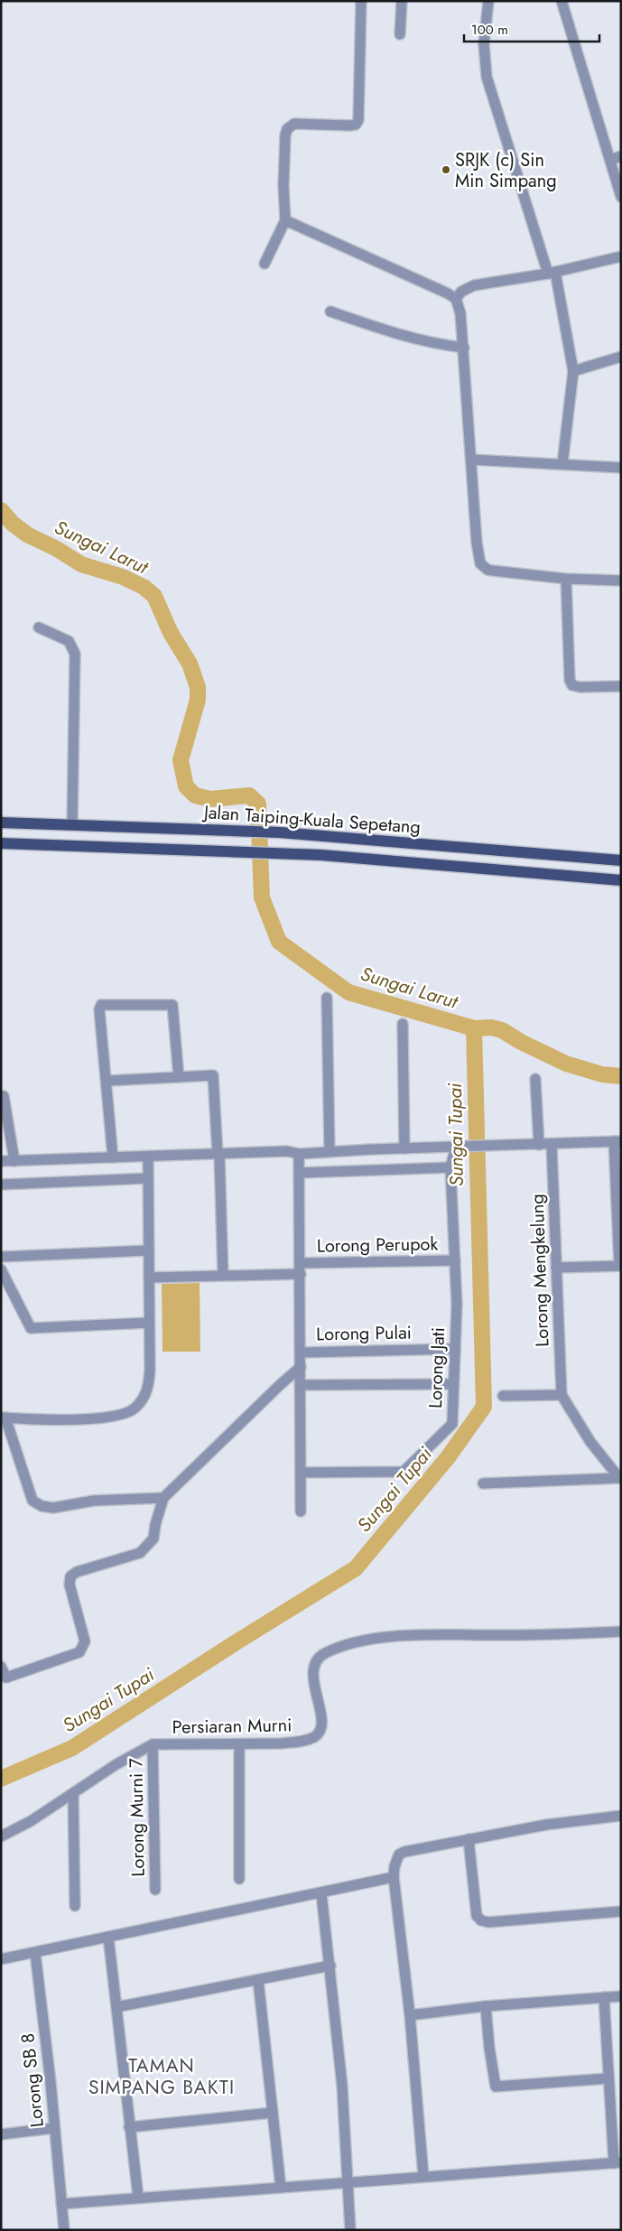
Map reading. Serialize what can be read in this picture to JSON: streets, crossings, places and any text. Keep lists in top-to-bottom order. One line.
{"streets":{"main road":["Jalan Taiping-Kuala Sepetang"],"street":["Lorong Perupok","Lorong Mengkelung","Lorong Pulai","Lorong Jati","Persiaran Murni","Lorong Murni 7","Lorong SB 8"]},"crossings":[["Lorong Perupok","Lorong Jati"],["Lorong Pulai","Lorong Jati"],["Persiaran Murni","Lorong Murni 7"]],"districts":["TAMAN SIMPANG BAKTI"],"water":["Sungai Larut","Sungai Tupai"],"places":["SRJK (c) Sin Min Simpang"],"scale_bar":"100 m"}
